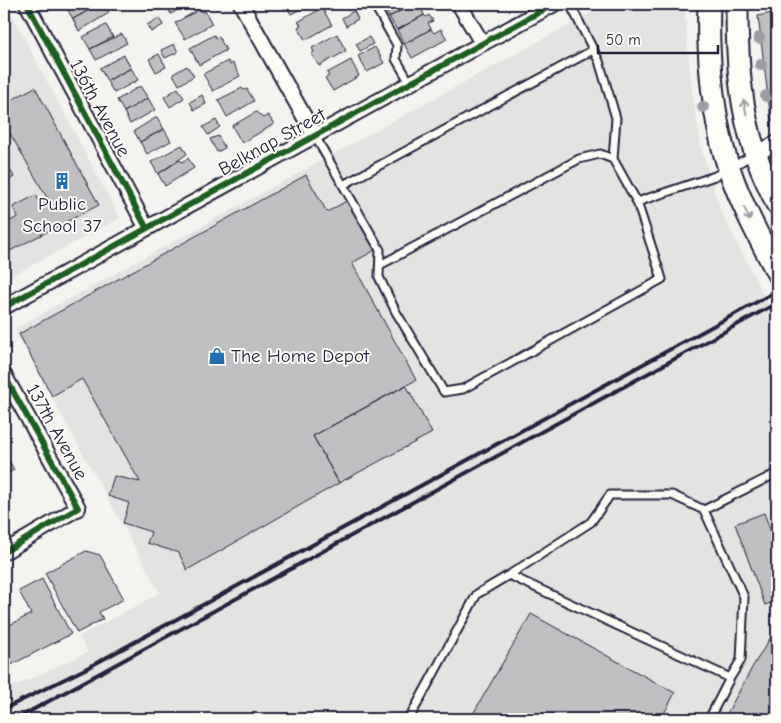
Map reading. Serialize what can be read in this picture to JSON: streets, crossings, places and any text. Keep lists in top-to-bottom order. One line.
{"streets":{"street":["136th Avenue","Belknap Street","137th Avenue"]},"crossings":[["136th Avenue","Belknap Street"]],"places":{"building":["Public School 37"],"shop":["The Home Depot"]},"scale_bar":"50 m"}
